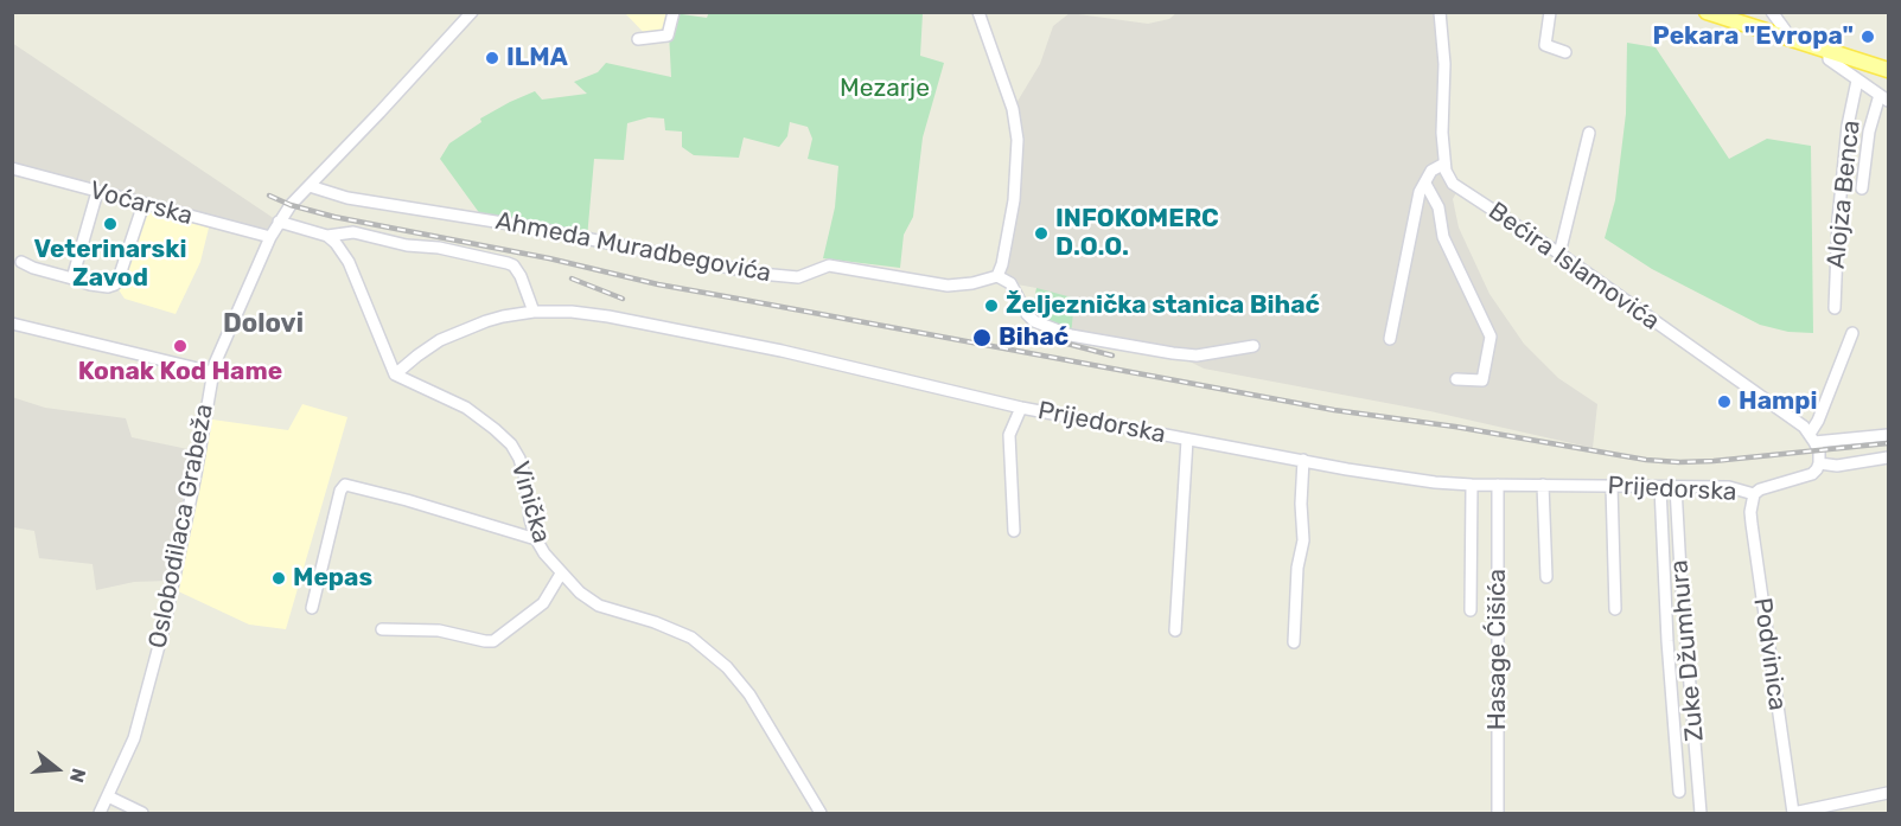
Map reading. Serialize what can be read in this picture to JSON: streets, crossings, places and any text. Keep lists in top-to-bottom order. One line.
{"streets":{"street":["Alojza Benca","Voćarska","Ahmeda Muradbegovića","Bećira Islamovića","Prijedorska","Vinička","Oslobodilaca Grabeža","Hasage Ćišića","Zuke Džumhura","Podvinica"]},"crossings":[["Voćarska","Oslobodilaca Grabeža"],["Ahmeda Muradbegovića","Oslobodilaca Grabeža"],["Prijedorska","Vinička"],["Prijedorska","Hasage Ćišića"],["Prijedorska","Zuke Džumhura"],["Prijedorska","Podvinica"]],"districts":["Dolovi"],"parks":["Mezarje"],"places":["Pekara \"Evropa\"","ILMA","Veterinarski Zavod","INFOKOMERC D.O.O.","Željeznička stanica Bihać","Bihać","Konak Kod Hame","Hampi","Mepas"],"north":"right"}
